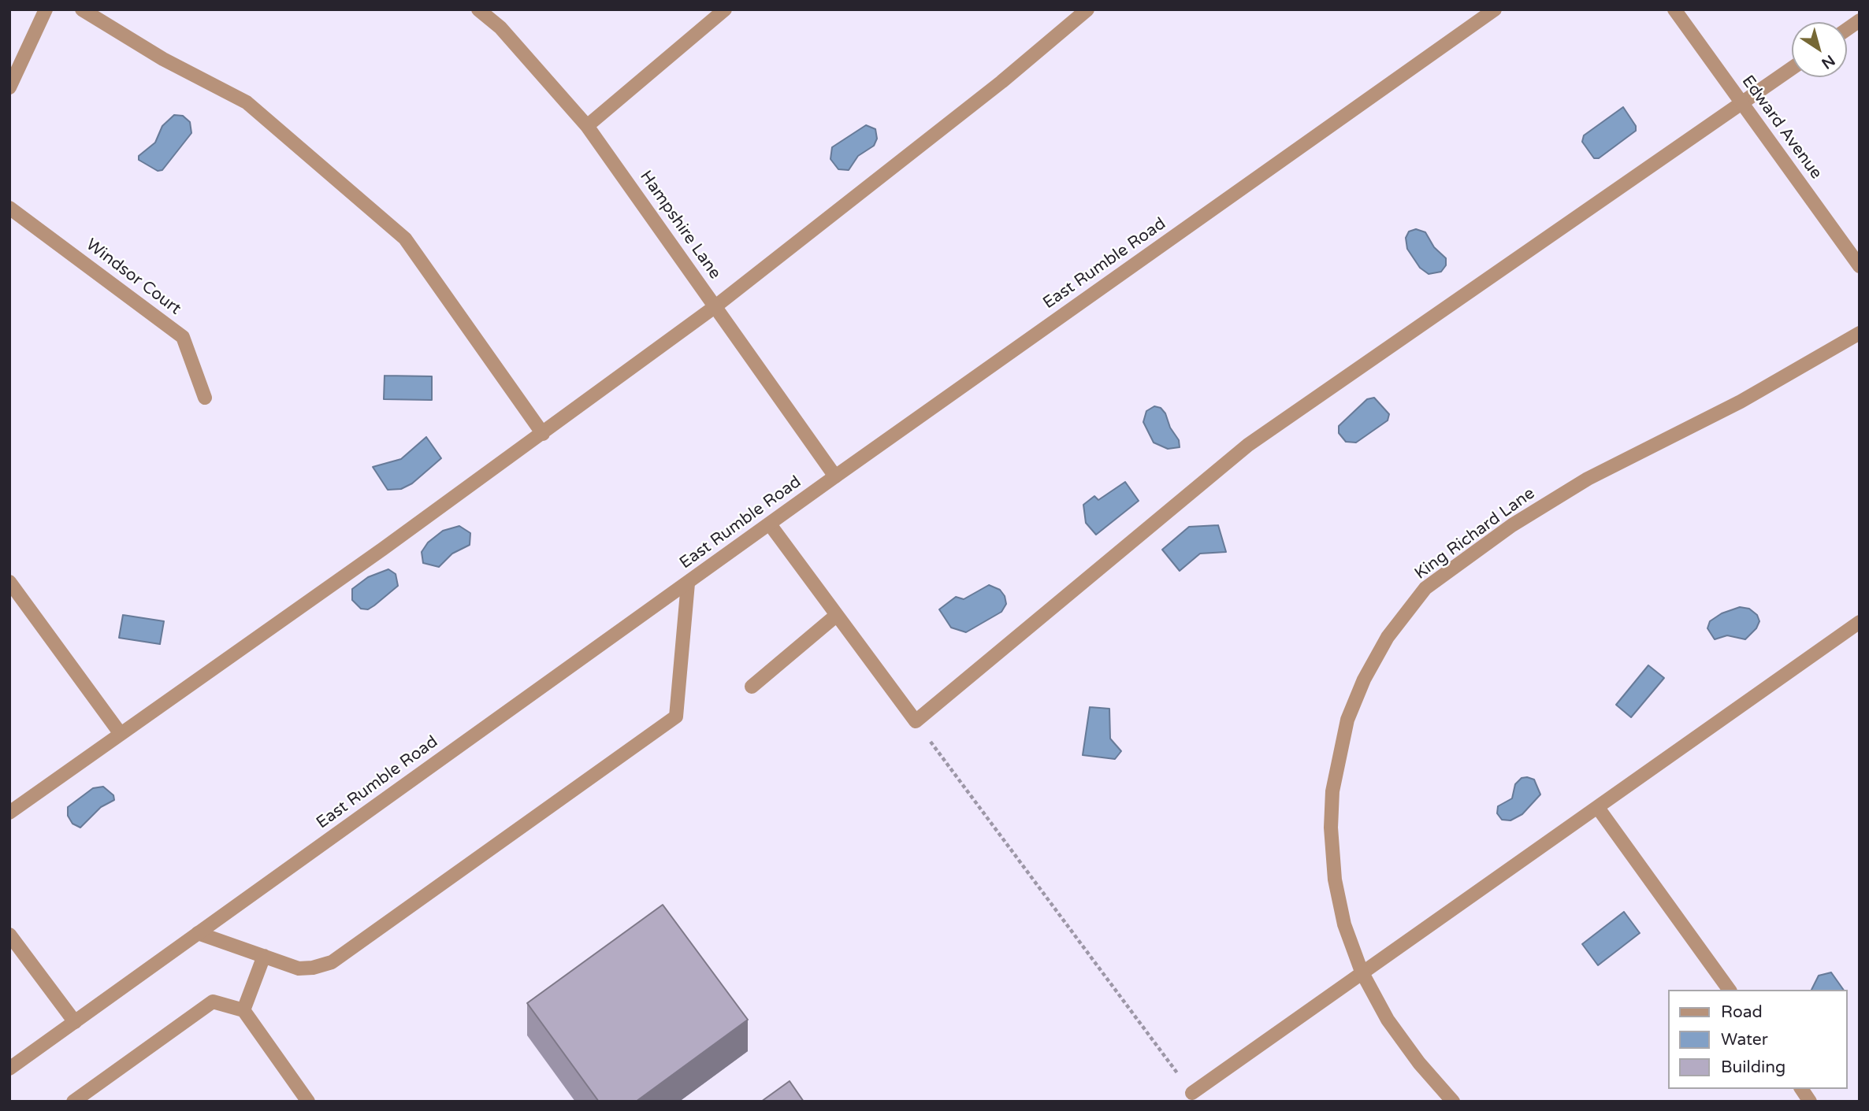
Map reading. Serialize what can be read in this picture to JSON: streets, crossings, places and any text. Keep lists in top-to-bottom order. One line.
{"streets":{"street":["Edward Avenue","Hampshire Lane","East Rumble Road","Windsor Court","King Richard Lane"]},"crossings":[["Hampshire Lane","East Rumble Road"]],"legend":["Road","Water","Building"],"north":"bottom right"}
